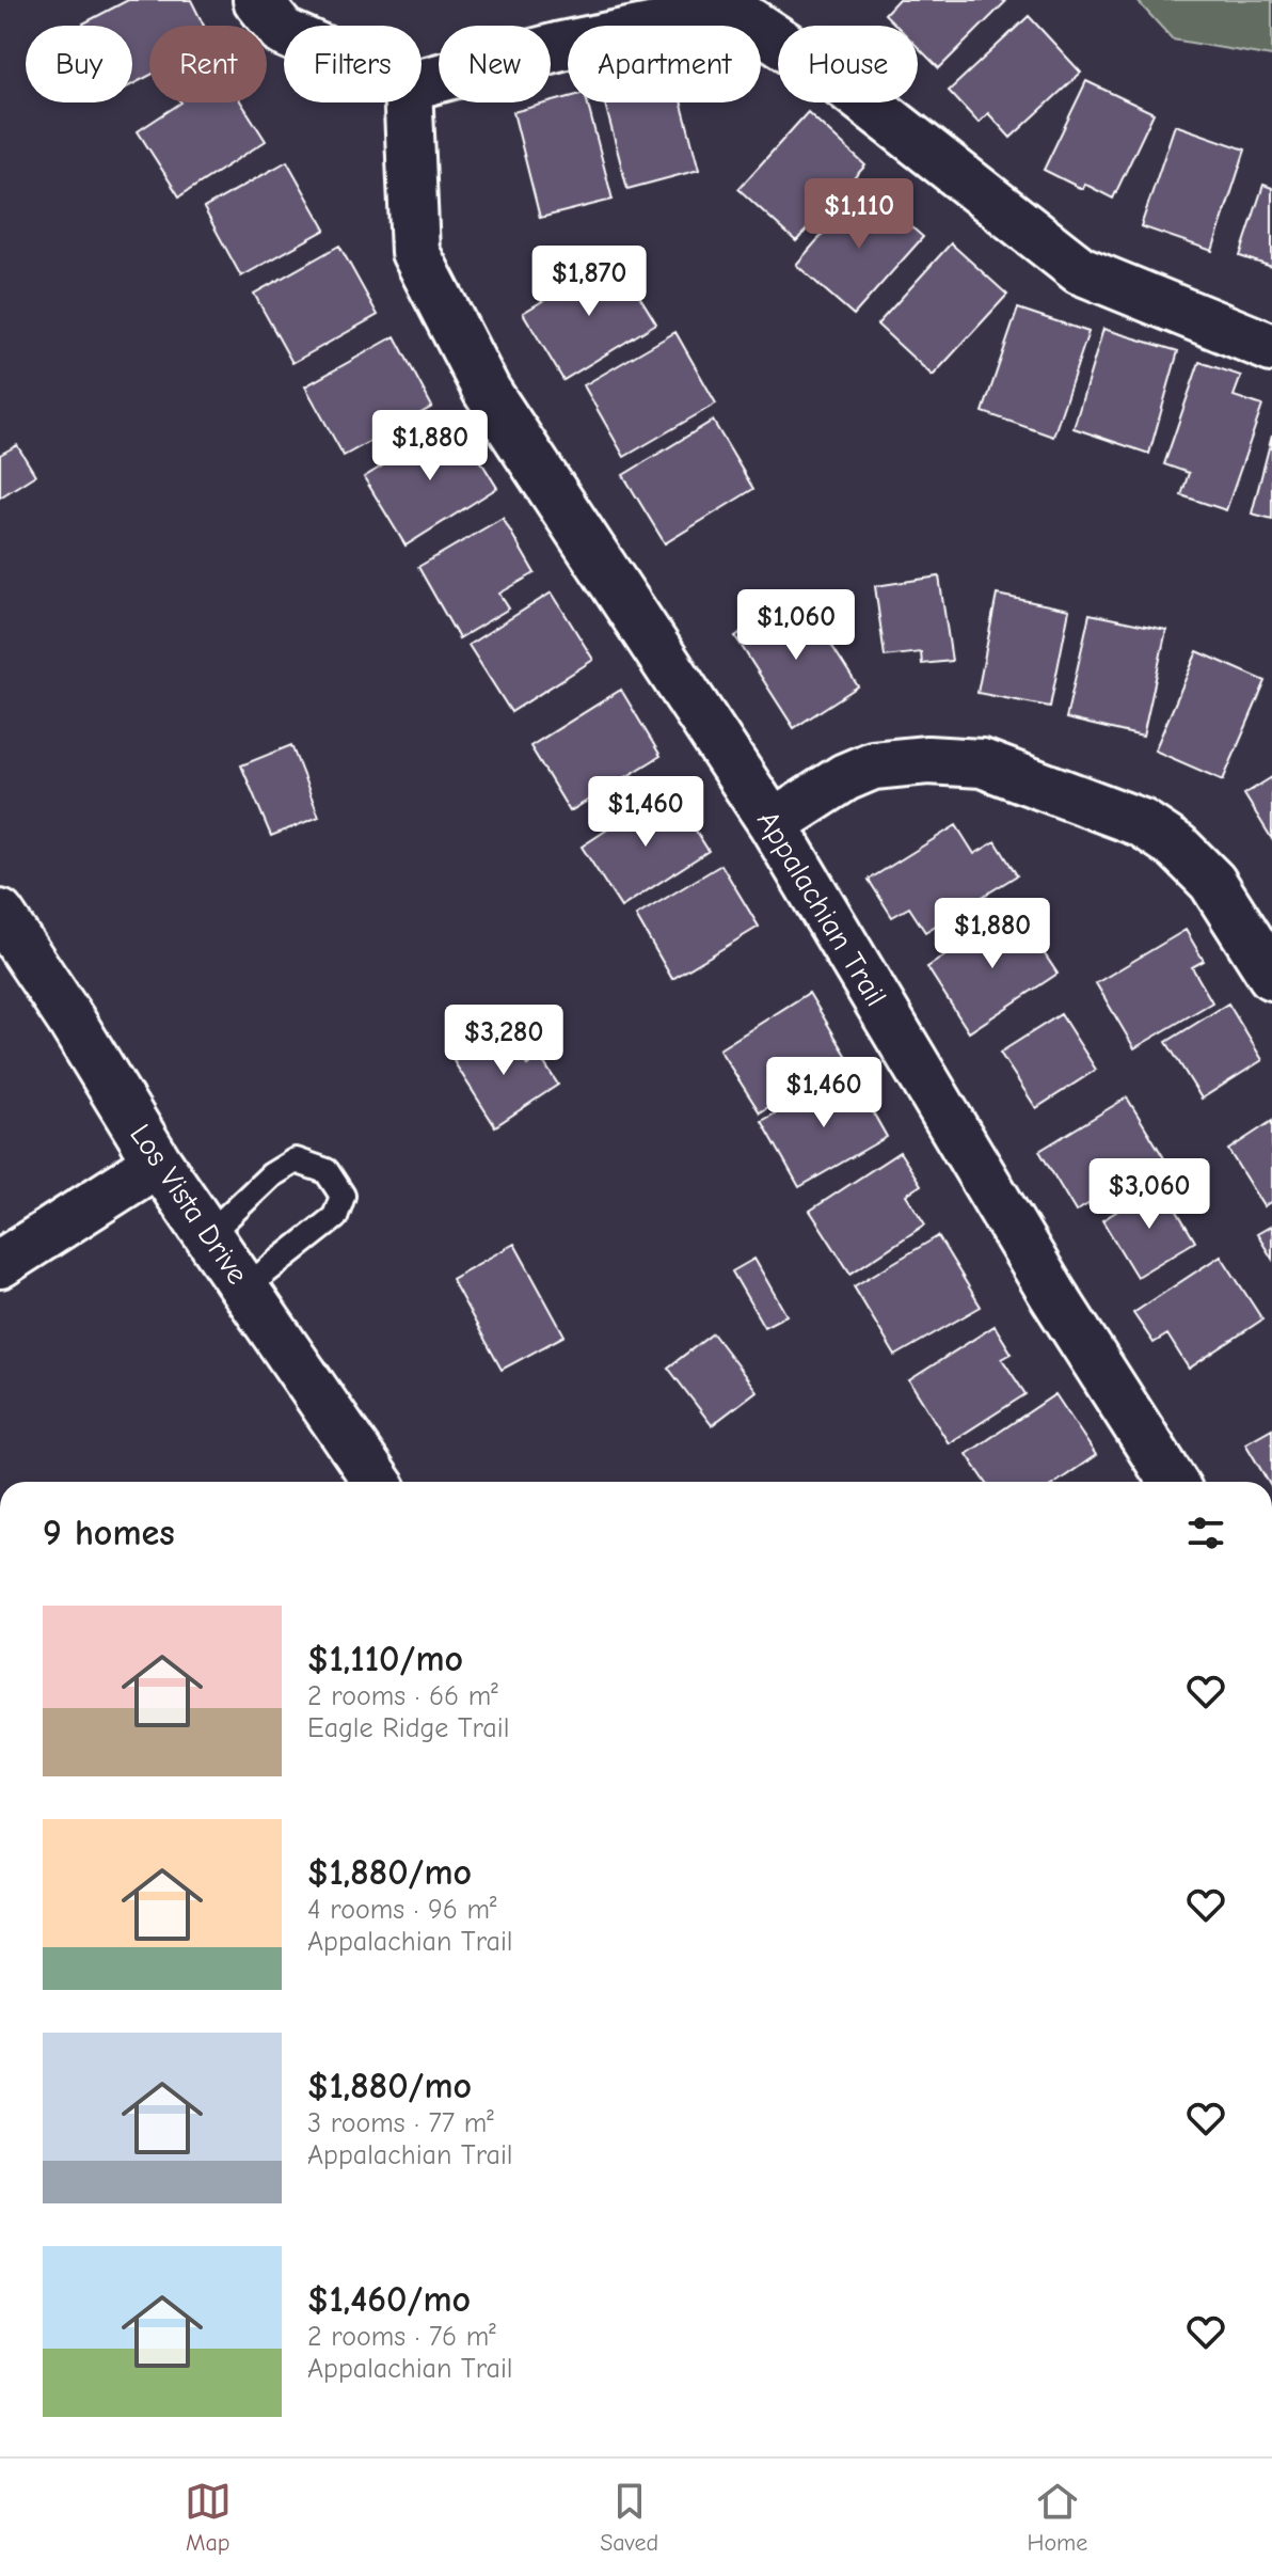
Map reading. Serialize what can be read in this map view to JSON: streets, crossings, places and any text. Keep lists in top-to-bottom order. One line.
{"streets":{"street":["Appalachian Trail","Los Vista Drive"]},"page":{"chip":["Buy","Rent","Filters","New","Apartment","House"],"price":["$1,110","$1,870","$1,880","$1,060","$1,460","$1,880","$3,280","$1,460","$3,060"],"heading":"9 homes","list":[{"name":"$1,110/mo","note":"2 rooms · 66 m² · Eagle Ridge Trail"},{"name":"$1,880/mo","note":"4 rooms · 96 m² · Appalachian Trail"},{"name":"$1,880/mo","note":"3 rooms · 77 m² · Appalachian Trail"},{"name":"$1,460/mo","note":"2 rooms · 76 m² · Appalachian Trail"}],"tabs":["Map","Saved","Home"]}}
